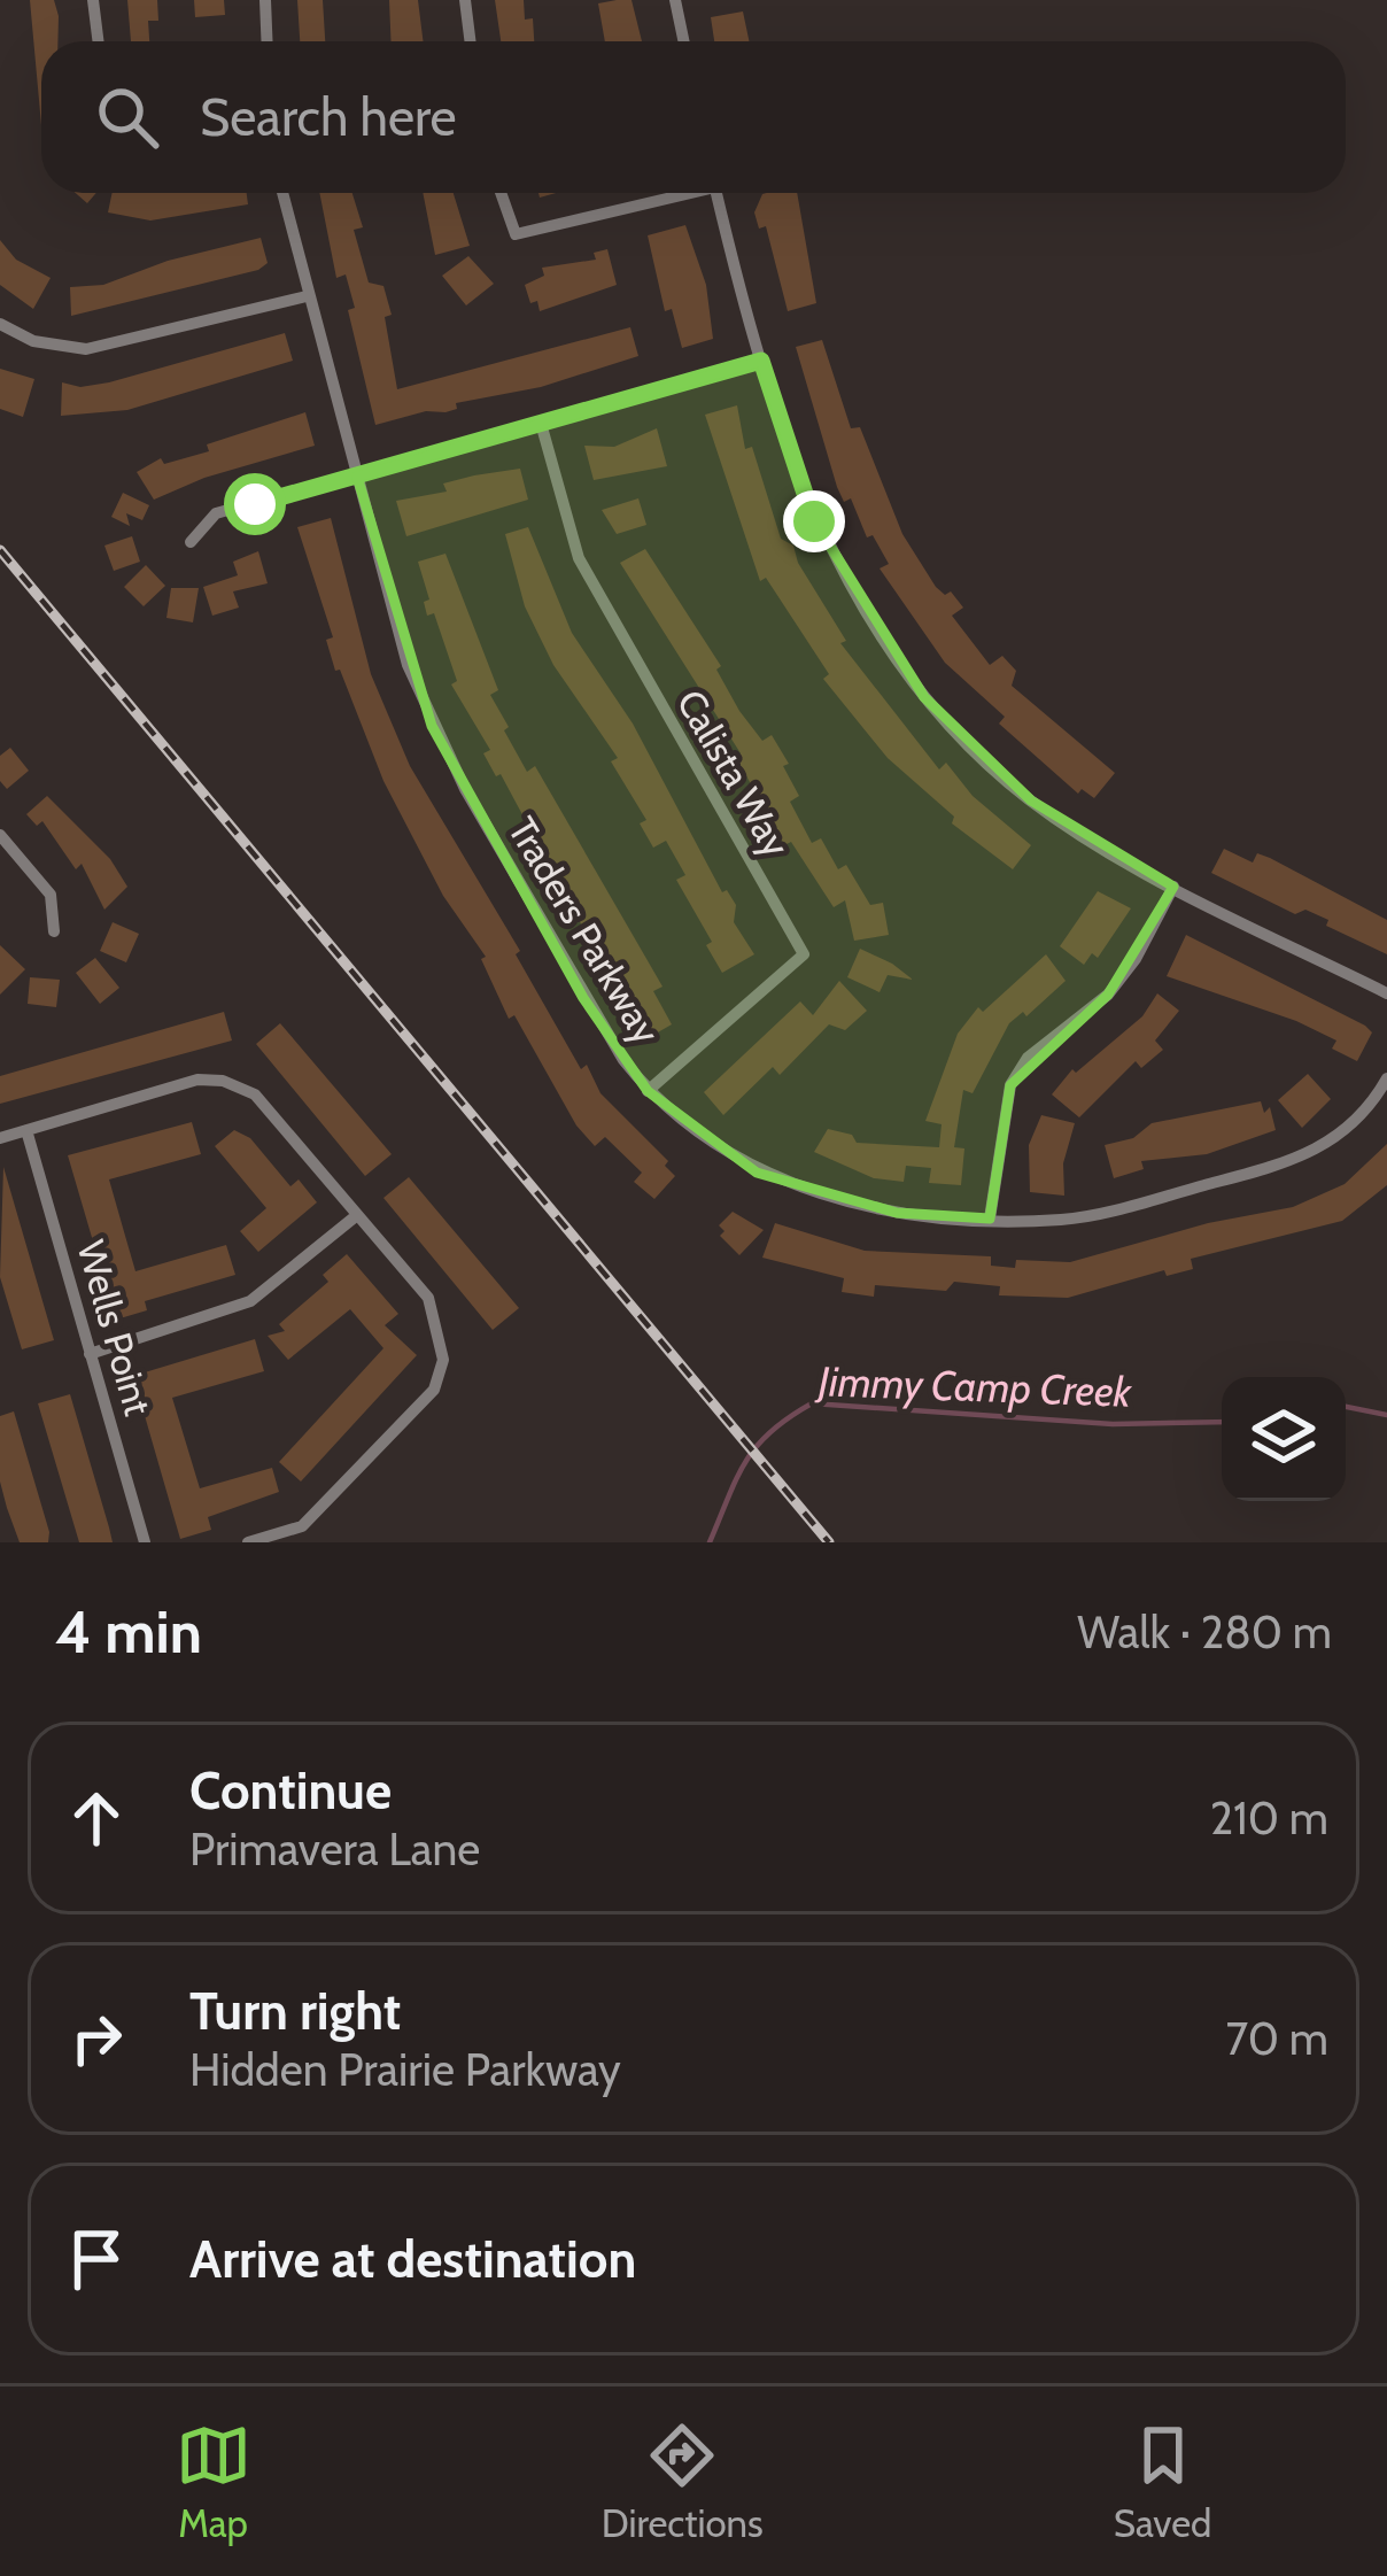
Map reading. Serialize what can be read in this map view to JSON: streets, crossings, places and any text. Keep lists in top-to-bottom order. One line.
{"streets":{"street":["Calista Way","Traders Parkway","Wells Point"]},"crossings":[["Calista Way","Traders Parkway"]],"water":["Jimmy Camp Creek"],"page":{"search":"Search here","heading":["4 min","Walk · 280 m"],"list":[["Continue","Primavera Lane","210 m"],["Turn right","Hidden Prairie Parkway","70 m"],"Arrive at destination"],"nav":["Map","Directions","Saved"]}}
